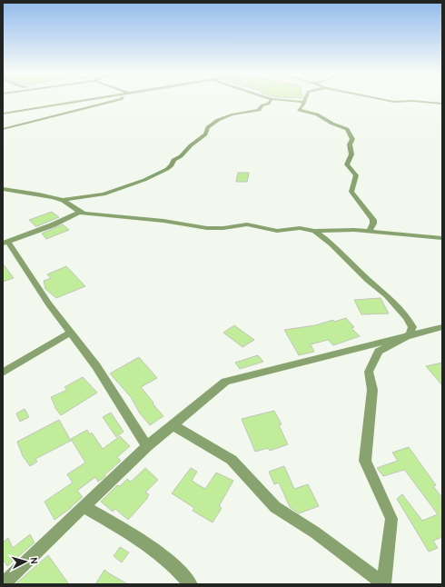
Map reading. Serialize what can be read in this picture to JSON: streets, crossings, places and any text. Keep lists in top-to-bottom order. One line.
{"north":"right"}
